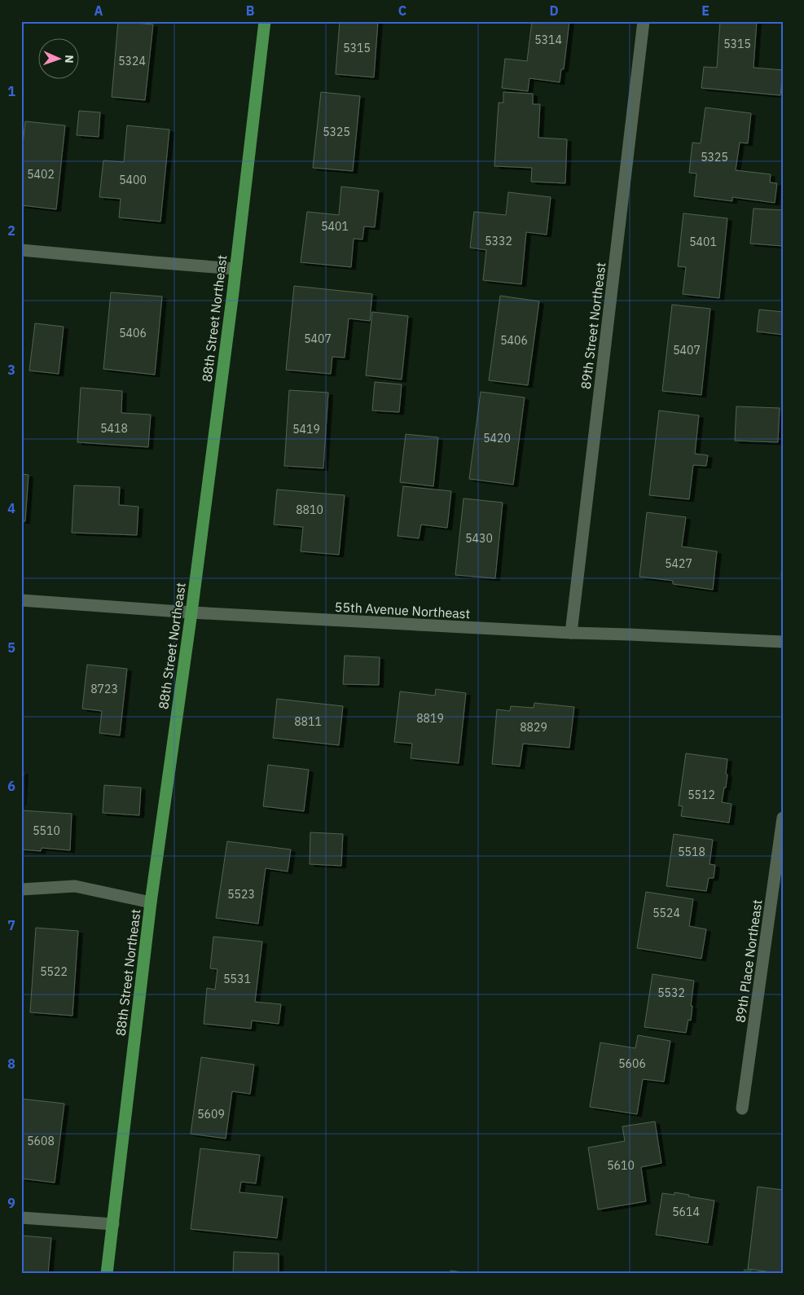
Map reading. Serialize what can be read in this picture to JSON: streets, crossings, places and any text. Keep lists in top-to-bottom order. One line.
{"streets":{"main road":["88th Street Northeast"],"street":["89th Street Northeast","55th Avenue Northeast","89th Place Northeast"]},"crossings":[["88th Street Northeast","55th Avenue Northeast"],["89th Street Northeast","55th Avenue Northeast"]],"house_numbers":["5314","5315","5315","5324","5325","5325","5402","5400","5401","5332","5401","5406","5407","5406","5407","5418","5419","5420","8810","5430","5427","8723","8819","8811","8829","5512","5510","5518","5523","5524","5522","5531","5532","5606","5609","5608","5610","5614"],"north":"right","grid":{"columns":["A","B","C","D","E"],"rows":["1","2","3","4","5","6","7","8","9"]}}
